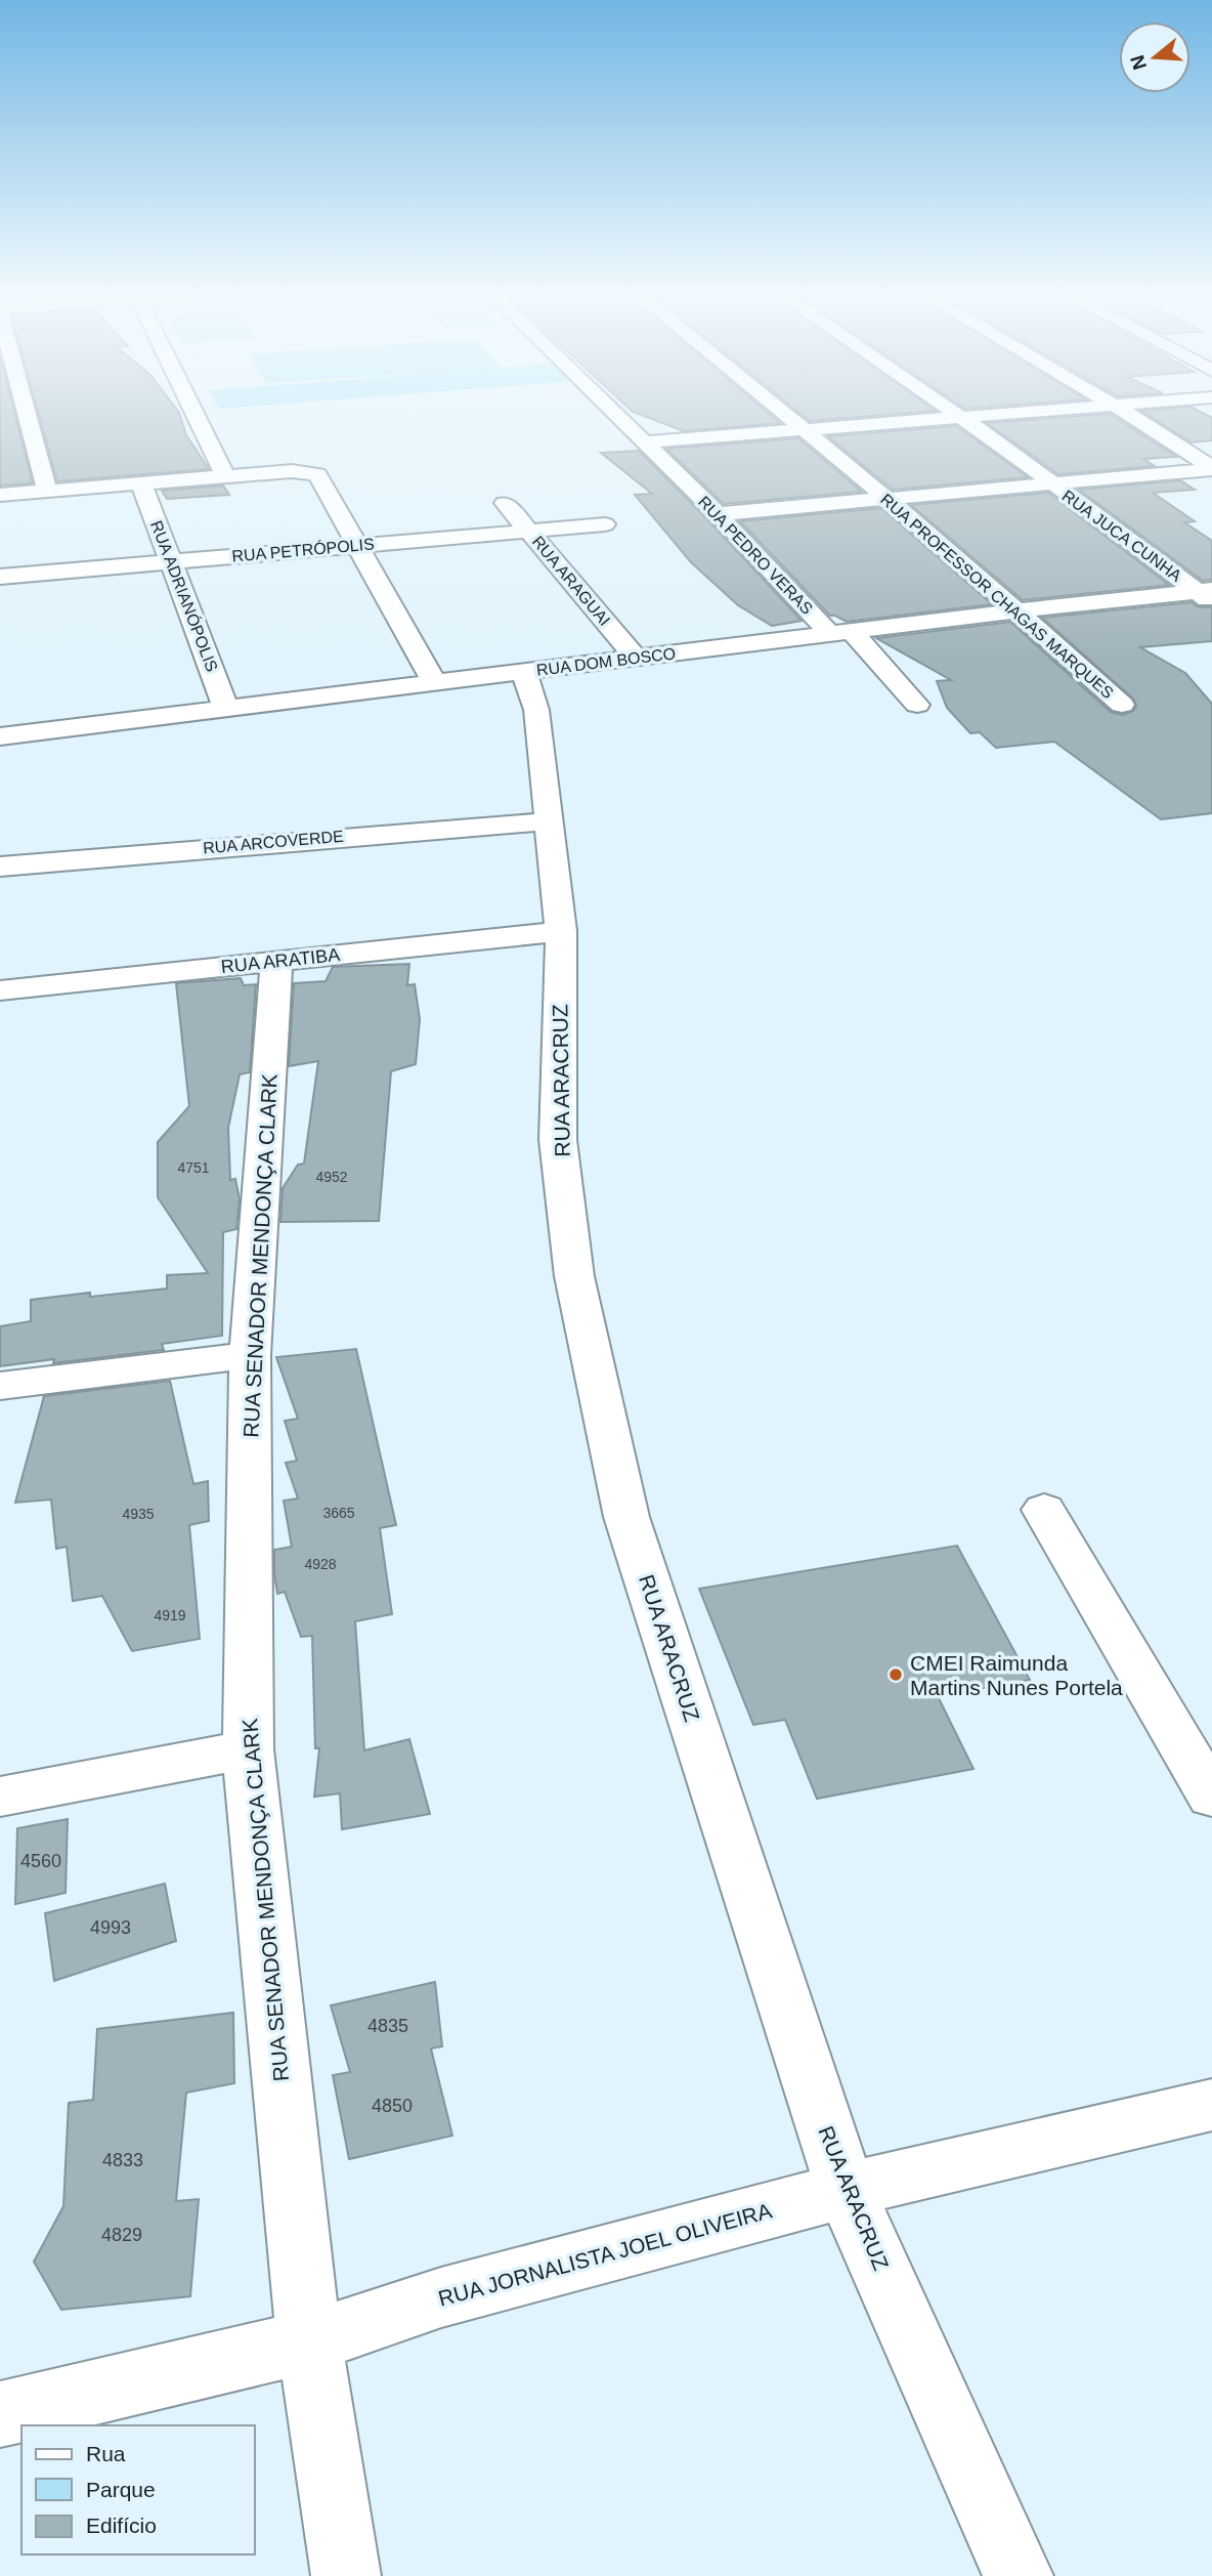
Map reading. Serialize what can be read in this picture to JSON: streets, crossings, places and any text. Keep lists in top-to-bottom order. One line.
{"streets":{"street":["RUA JUCA CUNHA","RUA PETRÓPOLIS","RUA PEDRO VERAS","RUA ARAGUAI","RUA ADRIANÓPOLIS","RUA PROFESSOR CHAGAS MARQUES","RUA DOM BOSCO","RUA ARCOVERDE","RUA ARATIBA","RUA ARACRUZ","RUA SENADOR MENDONÇA CLARK","RUA JORNALISTA JOEL OLIVEIRA"]},"crossings":[["RUA JUCA CUNHA","RUA DOM BOSCO"],["RUA PETRÓPOLIS","RUA ARAGUAI"],["RUA PETRÓPOLIS","RUA ADRIANÓPOLIS"],["RUA PEDRO VERAS","RUA DOM BOSCO"],["RUA ARAGUAI","RUA DOM BOSCO"],["RUA ADRIANÓPOLIS","RUA DOM BOSCO"],["RUA PROFESSOR CHAGAS MARQUES","RUA DOM BOSCO"],["RUA DOM BOSCO","RUA ARACRUZ"],["RUA ARCOVERDE","RUA ARACRUZ"],["RUA ARATIBA","RUA ARACRUZ"],["RUA ARATIBA","RUA SENADOR MENDONÇA CLARK"],["RUA ARACRUZ","RUA JORNALISTA JOEL OLIVEIRA"],["RUA SENADOR MENDONÇA CLARK","RUA JORNALISTA JOEL OLIVEIRA"]],"places":["CMEI Raimunda Martins Nunes Portela"],"house_numbers":["4751","4952","3665","4935","4928","4919","4560","4993","4835","4850","4833","4829"],"legend":["Rua","Parque","Edifício"],"north":"left"}
